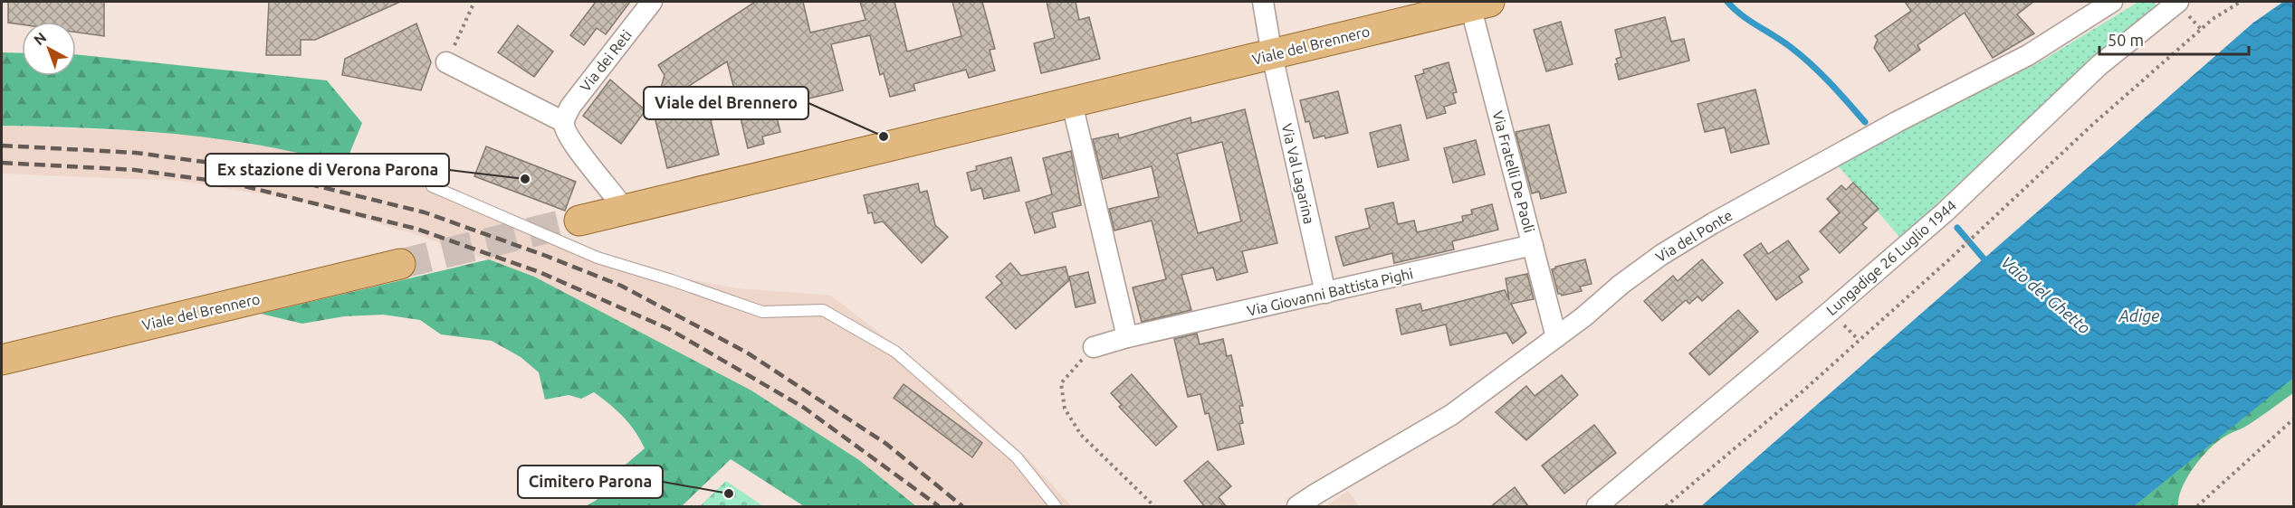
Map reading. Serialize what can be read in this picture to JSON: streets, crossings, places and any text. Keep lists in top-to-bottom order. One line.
{"streets":{"main road":["Viale del Brennero"],"street":["Via dei Reti","Via Fratelli De Paoli","Via Val Lagarina","Via del Ponte","Lungadige 26 Luglio 1944","Via Giovanni Battista Pighi"]},"crossings":[["Viale del Brennero","Via Fratelli De Paoli"],["Viale del Brennero","Via Val Lagarina"],["Via Fratelli De Paoli","Via del Ponte"],["Via Fratelli De Paoli","Via Giovanni Battista Pighi"],["Via Val Lagarina","Via Giovanni Battista Pighi"]],"water":["Vaio del Ghetto","Adige"],"places":["Viale del Brennero","Ex stazione di Verona Parona","Cimitero Parona"],"scale_bar":"50 m","north":"top left"}
